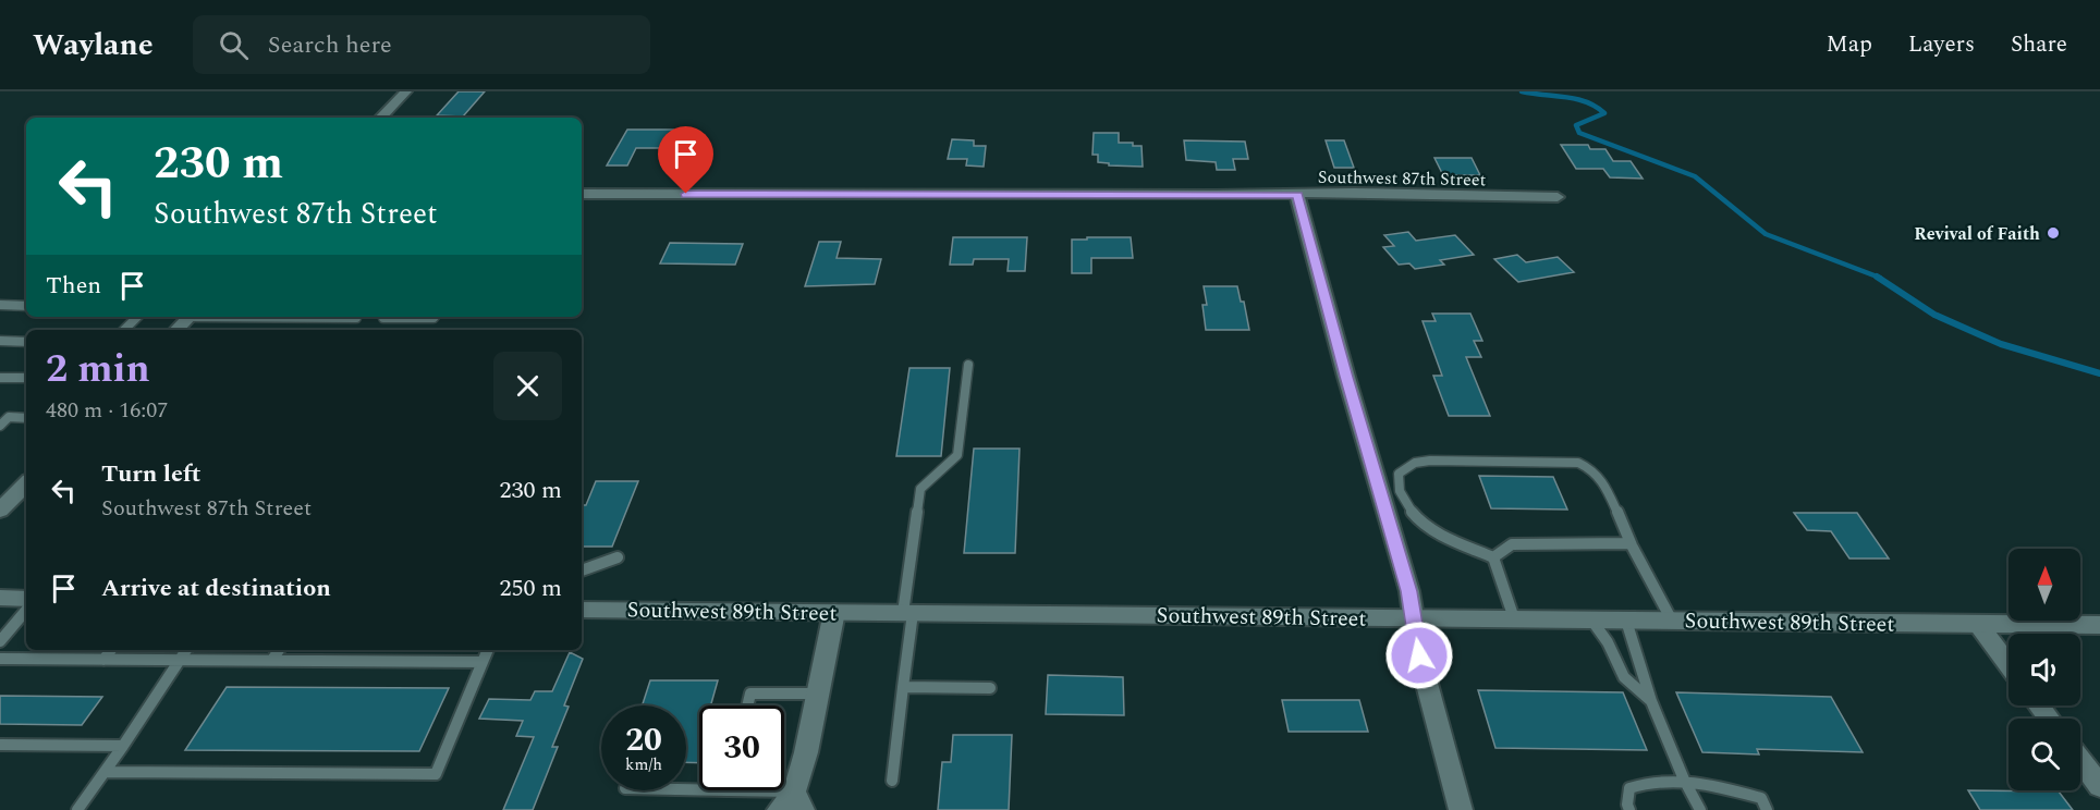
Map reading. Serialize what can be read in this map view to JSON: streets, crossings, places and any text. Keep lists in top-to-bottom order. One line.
{"streets":{"street":["Southwest 87th Street","Southwest 89th Street"]},"places":["Revival of Faith"],"north":"top","page":{"header":"Waylane","search":"Search here","nav":["Map","Layers","Share"],"turn":["230 m","Southwest 87th Street"],"then":"Then","heading":["2 min","480 m · 16:07"],"list":[{"name":"Turn left","note":"Southwest 87th Street","value":"230 m"},{"name":"Arrive at destination","value":"250 m"}],"speed":"20 km/h","limit":"30"}}
